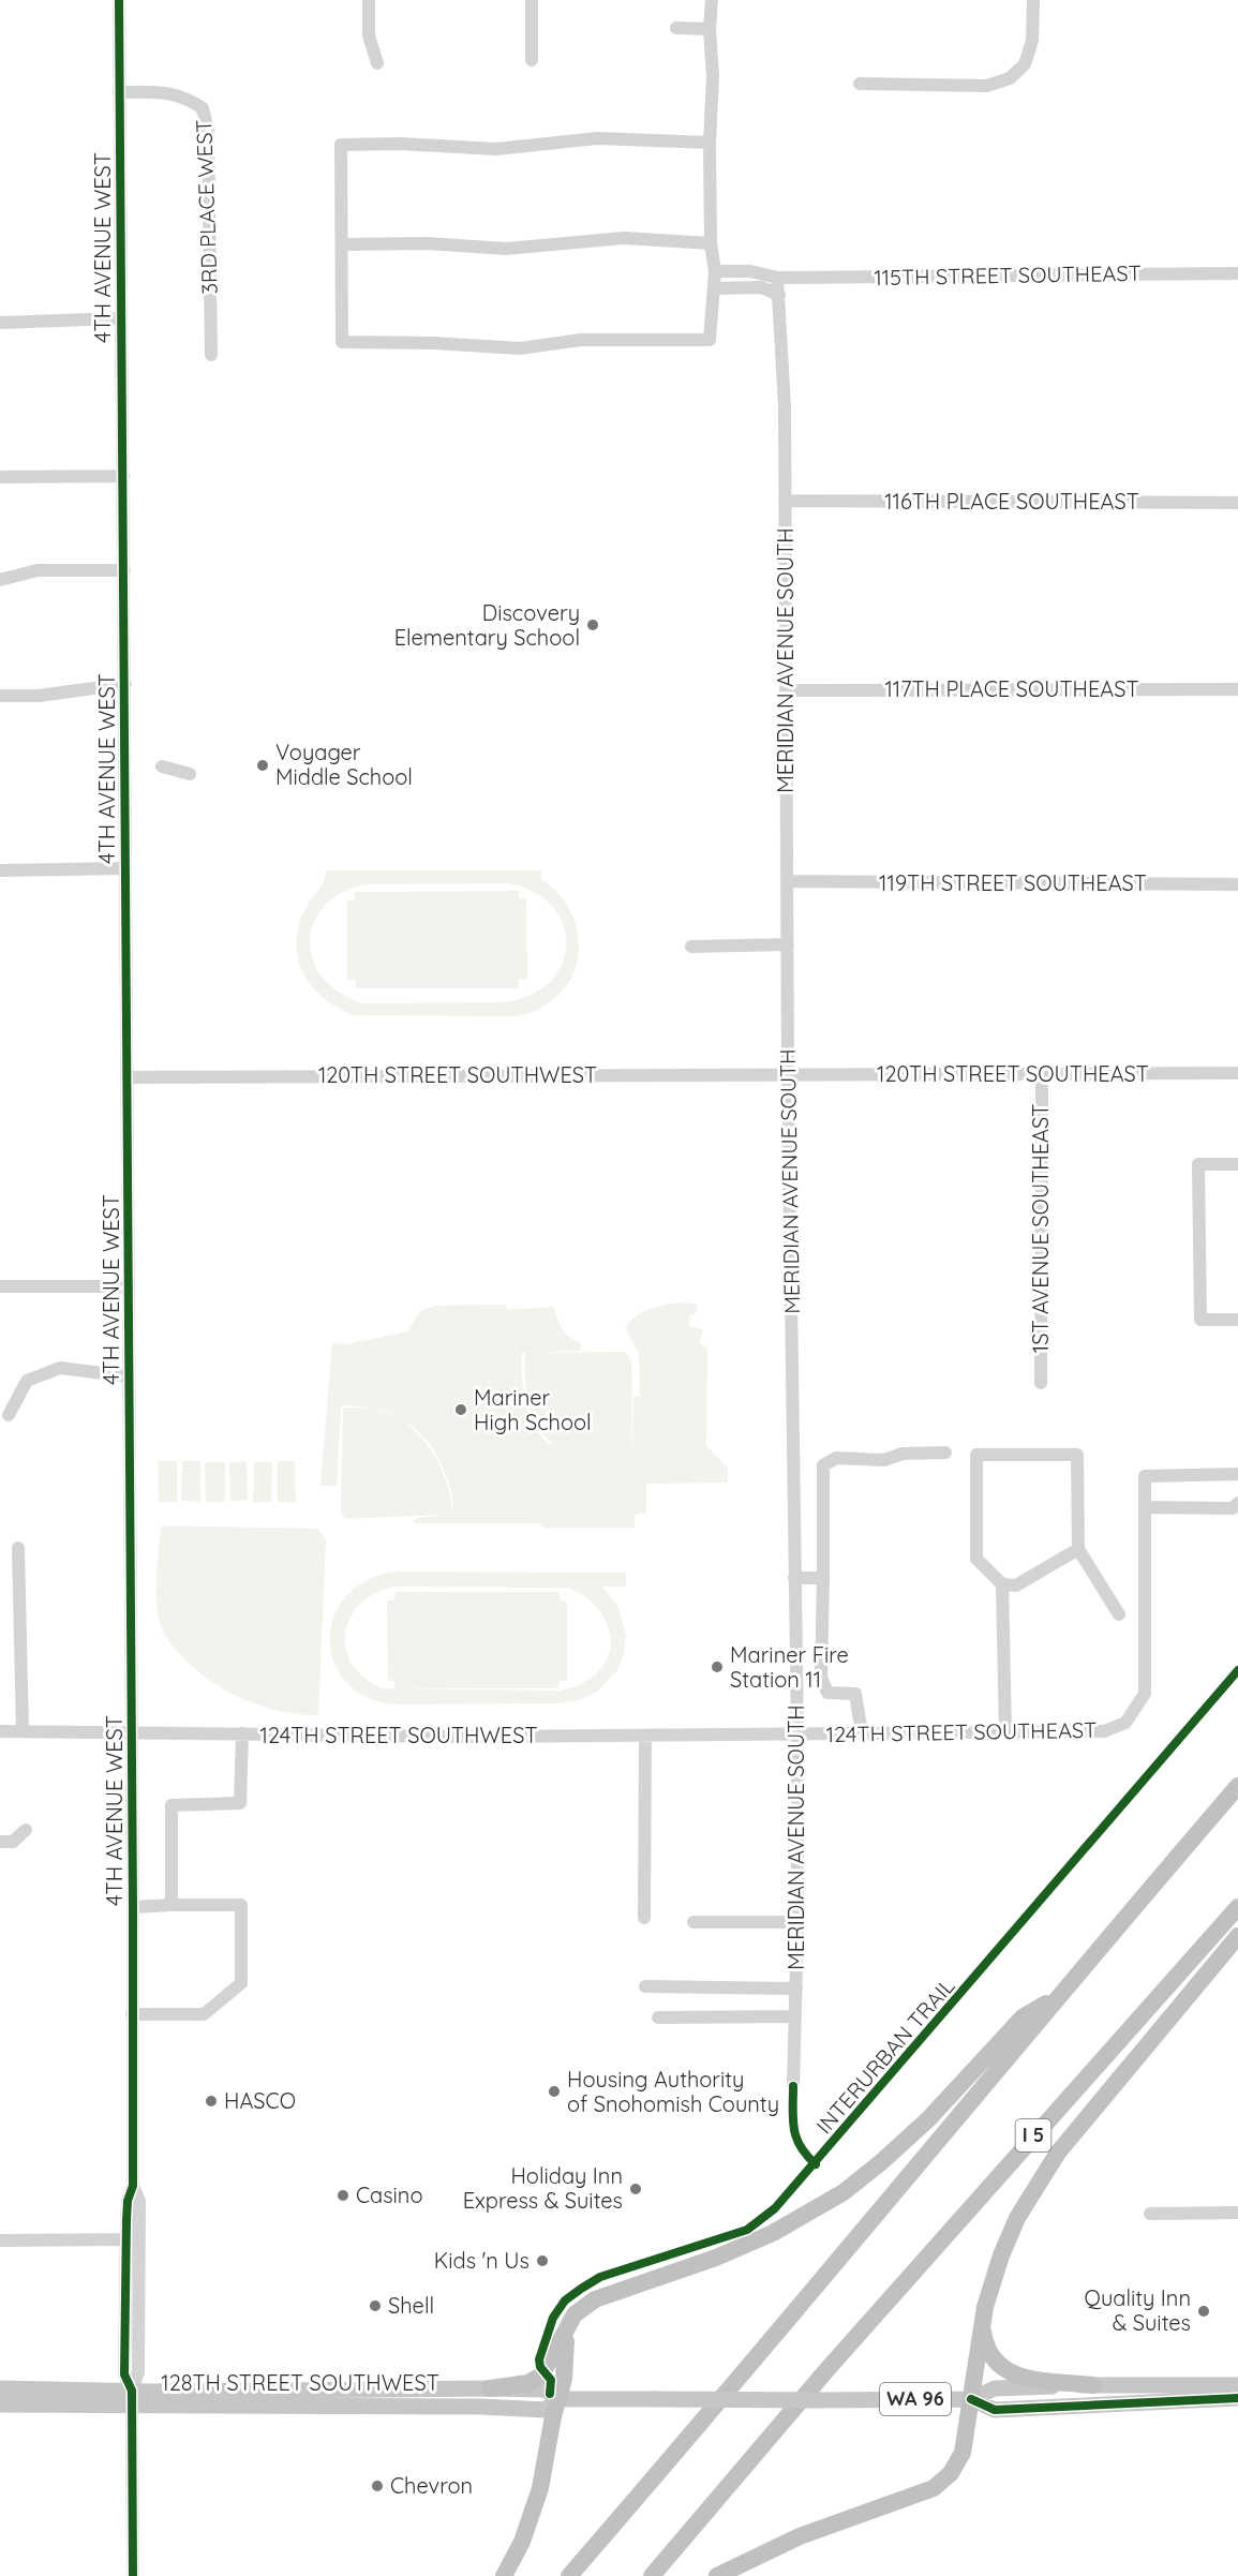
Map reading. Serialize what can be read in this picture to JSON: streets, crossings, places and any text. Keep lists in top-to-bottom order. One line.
{"streets":{"highway":["I 5"],"main road":["128TH STREET SOUTHWEST","WA 96"],"street":["3RD PLACE WEST","4TH AVENUE WEST","115TH STREET SOUTHEAST","116TH PLACE SOUTHEAST","MERIDIAN AVENUE SOUTH","117TH PLACE SOUTHEAST","119TH STREET SOUTHEAST","120TH STREET SOUTHEAST","120TH STREET SOUTHWEST","1ST AVENUE SOUTHEAST","124TH STREET SOUTHEAST","124TH STREET SOUTHWEST"],"cycle path":["INTERURBAN TRAIL"]},"crossings":[["3RD PLACE WEST","4TH AVENUE WEST"],["4TH AVENUE WEST","120TH STREET SOUTHWEST"],["4TH AVENUE WEST","124TH STREET SOUTHWEST"],["4TH AVENUE WEST","128TH STREET SOUTHWEST"],["115TH STREET SOUTHEAST","MERIDIAN AVENUE SOUTH"],["116TH PLACE SOUTHEAST","MERIDIAN AVENUE SOUTH"],["MERIDIAN AVENUE SOUTH","117TH PLACE SOUTHEAST"],["MERIDIAN AVENUE SOUTH","119TH STREET SOUTHEAST"],["MERIDIAN AVENUE SOUTH","120TH STREET SOUTHEAST"],["MERIDIAN AVENUE SOUTH","120TH STREET SOUTHWEST"],["MERIDIAN AVENUE SOUTH","124TH STREET SOUTHEAST"],["MERIDIAN AVENUE SOUTH","124TH STREET SOUTHWEST"],["120TH STREET SOUTHEAST","120TH STREET SOUTHWEST"],["120TH STREET SOUTHEAST","1ST AVENUE SOUTHEAST"],["124TH STREET SOUTHEAST","124TH STREET SOUTHWEST"],["128TH STREET SOUTHWEST","WA 96"]],"places":["Discovery Elementary School","Voyager Middle School","Mariner High School","Mariner Fire Station 11","Housing Authority of Snohomish County","HASCO","Holiday Inn Express & Suites","Casino","Kids 'n Us","Shell","Quality Inn & Suites","Chevron"]}
